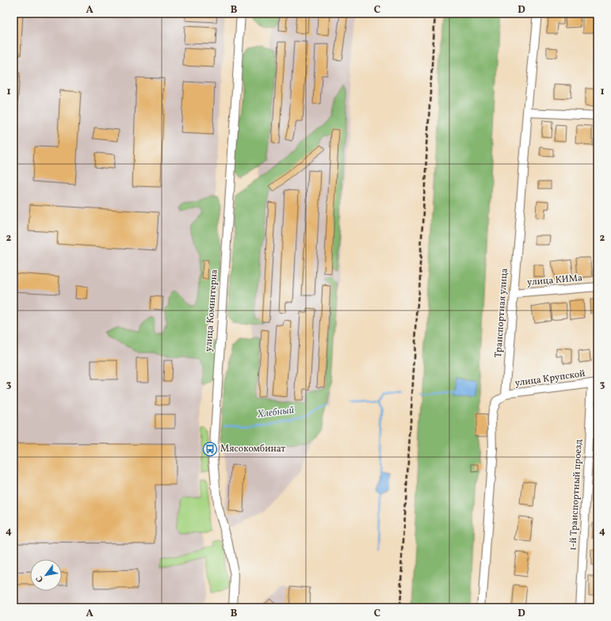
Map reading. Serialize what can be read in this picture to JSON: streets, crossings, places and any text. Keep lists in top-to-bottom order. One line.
{"streets":{"street":["улица КИМа","улица Коминтерна","Транспортная улица","улица Крупской","1-й Транспортный проезд"]},"crossings":[["улица КИМа","Транспортная улица"],["Транспортная улица","улица Крупской"],["улица Крупской","1-й Транспортный проезд"]],"water":["Хлебный"],"places":{"bus stop":["Мясокомбинат"]},"north":"bottom left","grid":{"columns":["A","B","C","D"],"rows":["1","2","3","4"]}}
